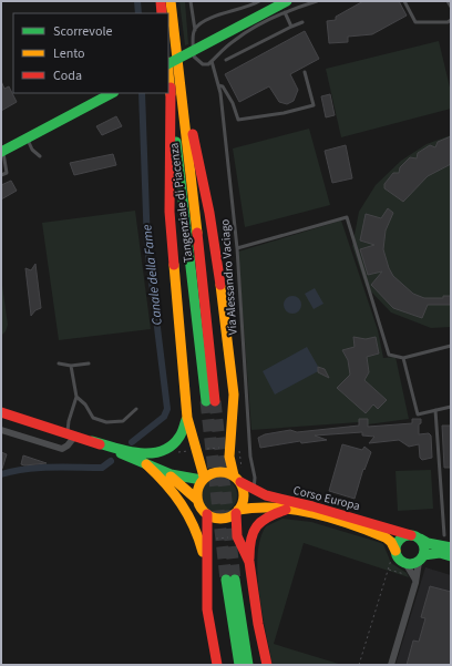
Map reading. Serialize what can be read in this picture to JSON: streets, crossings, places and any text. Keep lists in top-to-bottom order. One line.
{"streets":{"main road":["Tangenziale di Piacenza","Corso Europa"],"lane":["Via Alessandro Vaciago"]},"crossings":[["Via Alessandro Vaciago","Corso Europa"]],"water":["Canale della Fame"],"legend":["Scorrevole","Lento","Coda"]}
